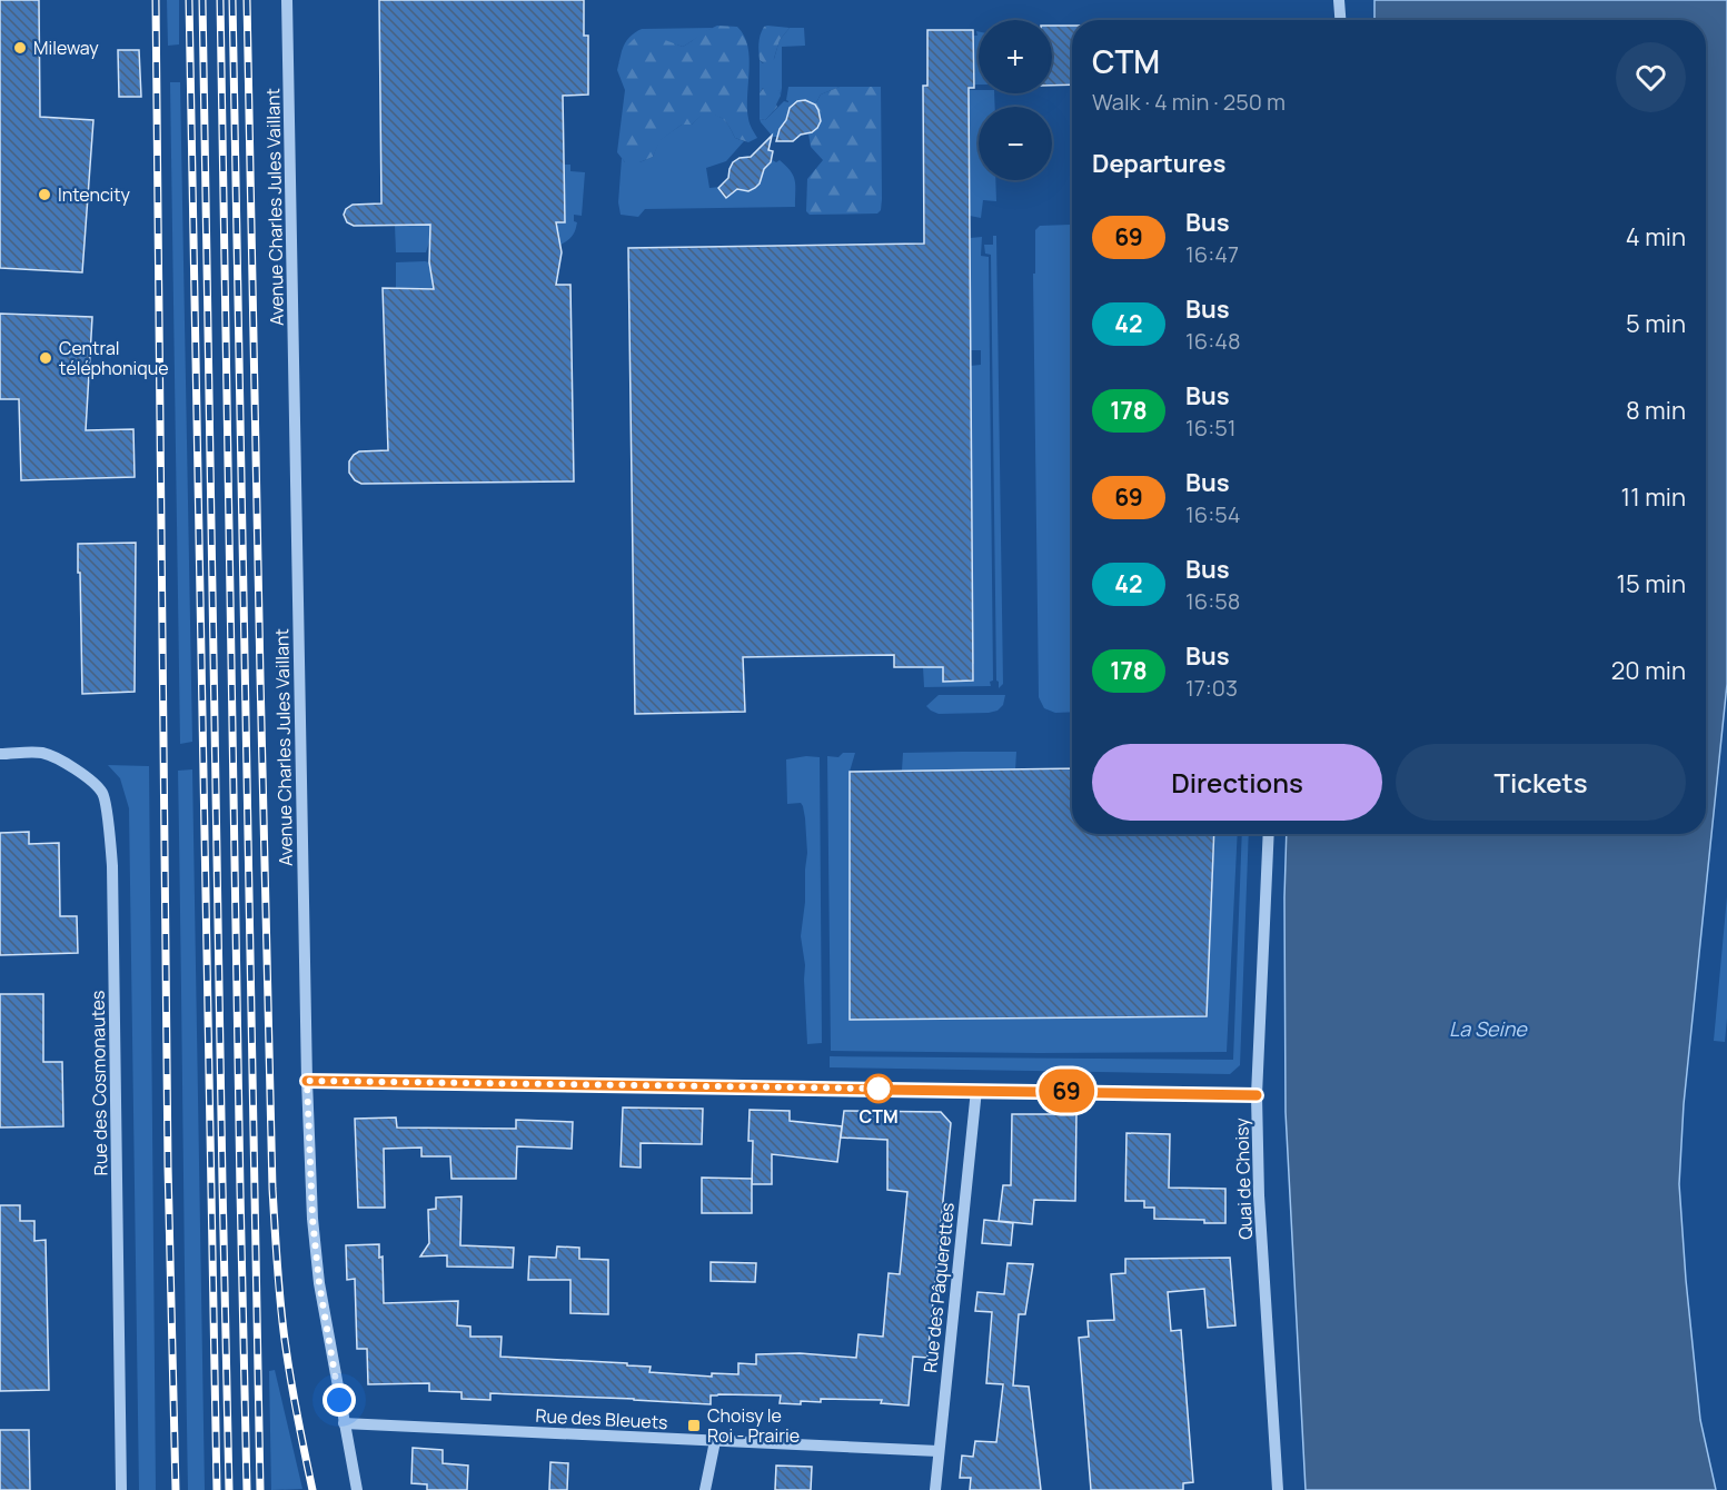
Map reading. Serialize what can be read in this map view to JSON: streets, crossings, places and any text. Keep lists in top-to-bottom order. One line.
{"streets":{"street":["Avenue Charles Jules Vaillant","Rue des Cosmonautes","Quai de Choisy","Rue des Pâquerettes","Rue des Bleuets"]},"crossings":[["Avenue Charles Jules Vaillant","Rue des Bleuets"],["Rue des Pâquerettes","Rue des Bleuets"]],"water":["La Seine"],"places":{"other":["Mileway","Intencity","Central téléphonique","CTM"],"transit":["Choisy le Roi - Prairie"]},"lines":["bus line 69"],"page":{"on_map":"69","map_buttons":["+","−"],"heading":[["CTM","Walk · 4 min · 250 m"],"Departures"],"list":[{"mark":"69","name":"Bus","note":"16:47","value":"4 min"},{"mark":"42","name":"Bus","note":"16:48","value":"5 min"},{"mark":"178","name":"Bus","note":"16:51","value":"8 min"},{"mark":"69","name":"Bus","note":"16:54","value":"11 min"},{"mark":"42","name":"Bus","note":"16:58","value":"15 min"},{"mark":"178","name":"Bus","note":"17:03","value":"20 min"}],"buttons":["Directions","Tickets"]}}
